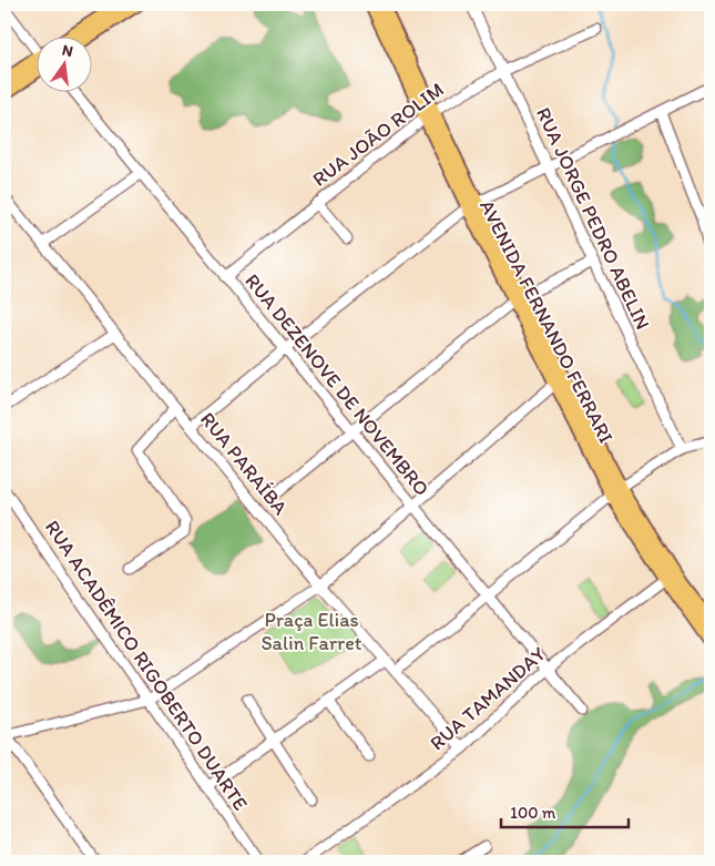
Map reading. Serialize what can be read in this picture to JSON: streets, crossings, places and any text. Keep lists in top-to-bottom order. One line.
{"streets":{"main road":["AVENIDA FERNANDO FERRARI"],"street":["RUA JOÃO ROLIM","RUA JORGE PEDRO ABELIN","RUA DEZENOVE DE NOVEMBRO","RUA PARAÍBA","RUA ACADÊMICO RIGOBERTO DUARTE","RUA TAMANDAY"]},"crossings":[["RUA JOÃO ROLIM","RUA JORGE PEDRO ABELIN"],["RUA JOÃO ROLIM","AVENIDA FERNANDO FERRARI"],["RUA JOÃO ROLIM","RUA DEZENOVE DE NOVEMBRO"],["AVENIDA FERNANDO FERRARI","RUA TAMANDAY"],["RUA DEZENOVE DE NOVEMBRO","RUA TAMANDAY"],["RUA PARAÍBA","RUA TAMANDAY"]],"parks":["Praça Elias Salin Farret"],"scale_bar":"100 m","north":"top"}
